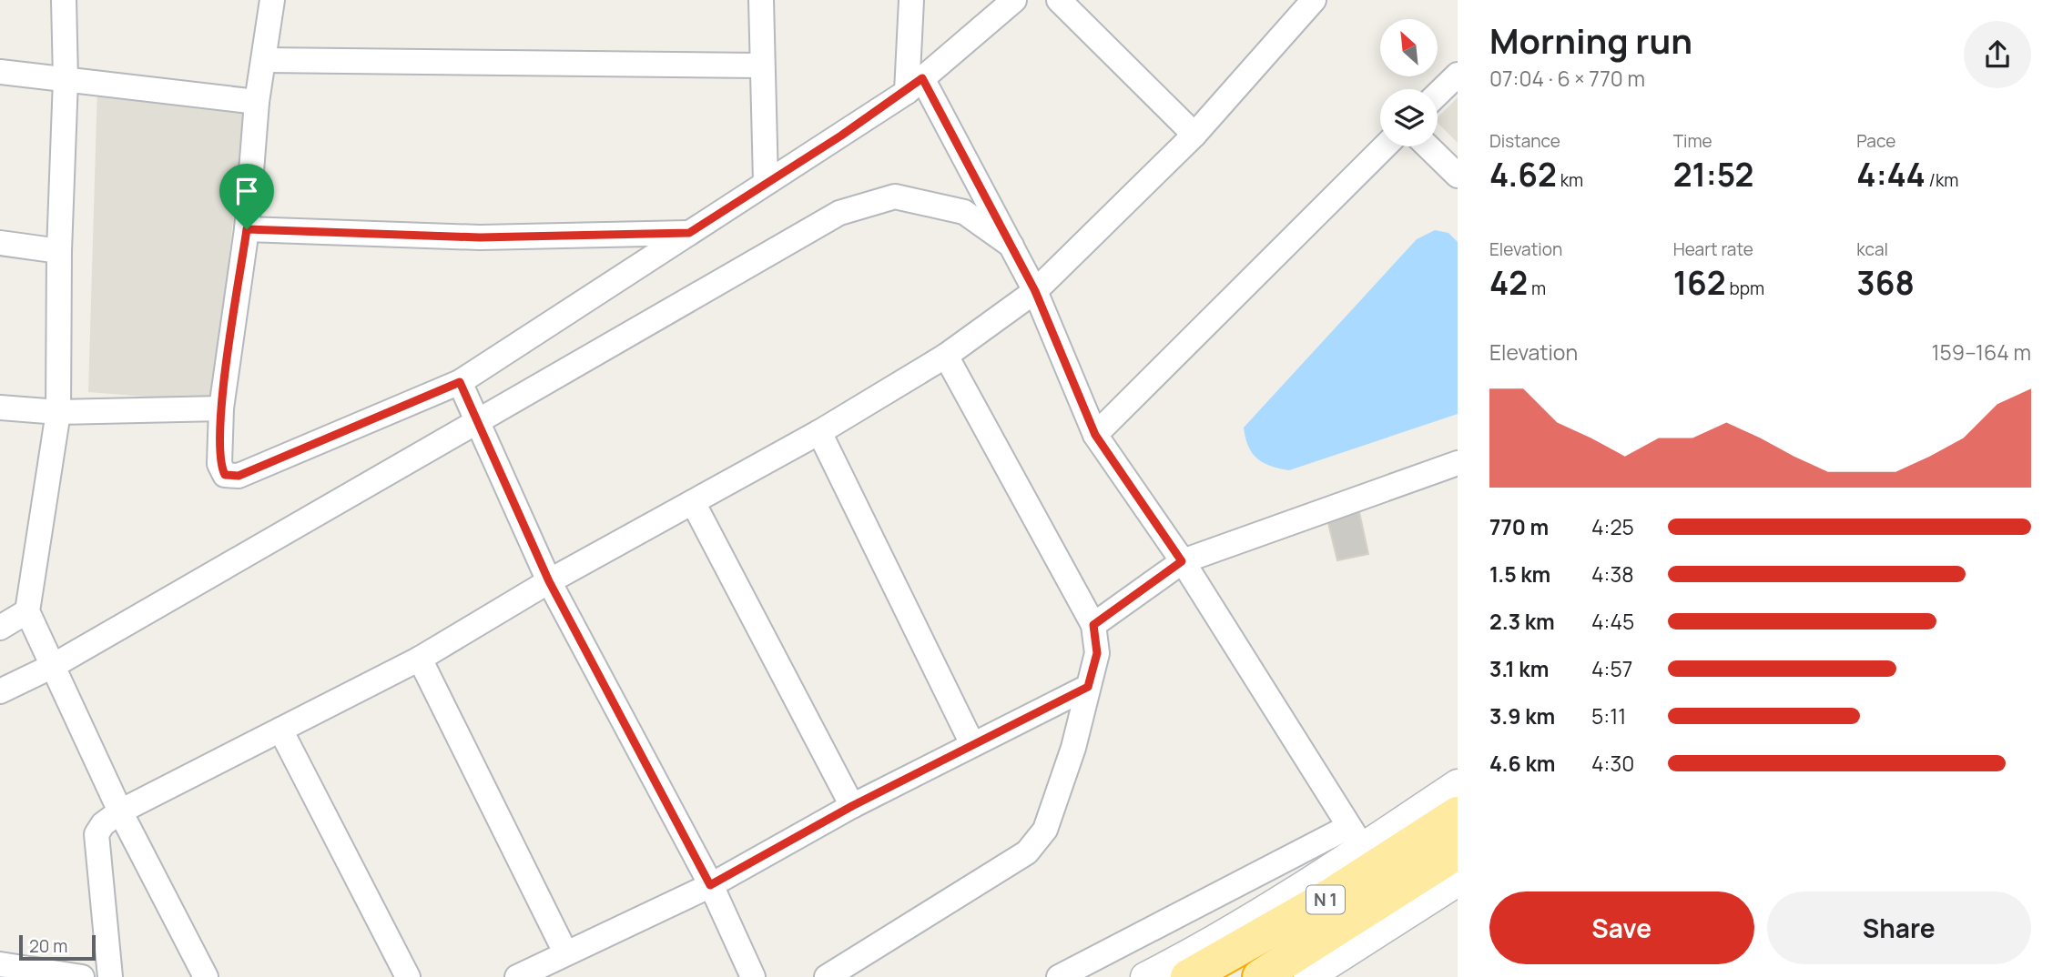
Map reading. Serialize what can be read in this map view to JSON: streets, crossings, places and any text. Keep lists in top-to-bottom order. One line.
{"streets":{"highway":["N 1"]},"scale_bar":"20 m","north":"top left","page":{"heading":["Morning run","07:04 · 6 × 770 m"],"stats":[["Distance","4.62 km"],["Time","21:52"],["Pace","4:44 /km"],["Elevation","42 m"],["Heart rate","162 bpm"],["kcal","368"]],"chart":["Elevation","159–164 m"],"list":[{"name":"770 m","note":"4:25"},{"name":"1.5 km","note":"4:38"},{"name":"2.3 km","note":"4:45"},{"name":"3.1 km","note":"4:57"},{"name":"3.9 km","note":"5:11"},{"name":"4.6 km","note":"4:30"}],"buttons":["Save","Share"],"scale":"20 m"}}
